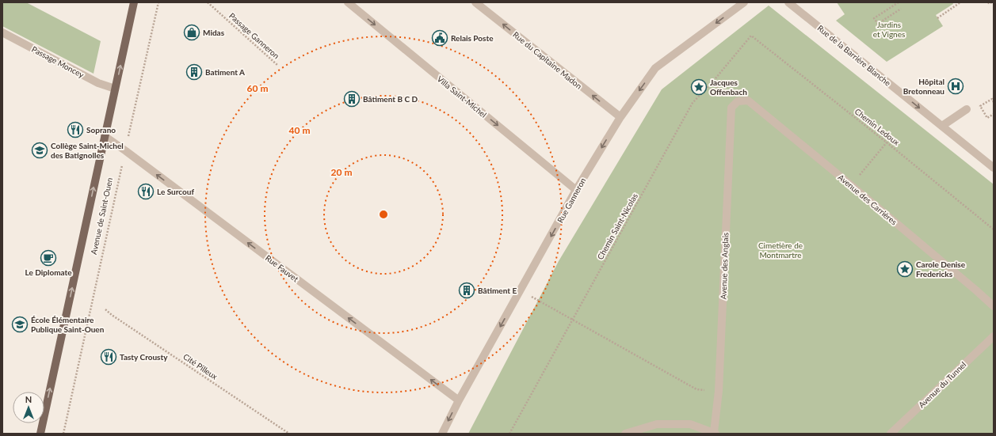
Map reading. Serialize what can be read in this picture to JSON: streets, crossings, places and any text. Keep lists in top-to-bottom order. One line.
{"streets":{"main road":["Avenue de Saint-Ouen"],"street":["Rue de la Barrière Blanche","Rue du Capitaine Madon","Passage Moncey","Villa Saint-Michel","Avenue des Carrières","Rue Ganneron","Avenue des Anglais","Rue Fauvet","Avenue du Tunnel"],"path":["Passage Ganneron","Chemin Ledoux","Chemin Saint-Nicolas","Cité Pilleux"]},"crossings":[["Rue du Capitaine Madon","Rue Ganneron"],["Passage Moncey","Avenue de Saint-Ouen"],["Villa Saint-Michel","Rue Ganneron"],["Chemin Ledoux","Chemin Saint-Nicolas"],["Avenue des Carrières","Avenue des Anglais"],["Rue Ganneron","Rue Fauvet"],["Avenue de Saint-Ouen","Rue Fauvet"]],"one_way":["Rue de la Barrière Blanche","Rue du Capitaine Madon","Villa Saint-Michel","Rue Ganneron","Avenue de Saint-Ouen","Rue Fauvet"],"parks":["Jardins et Vignes","Cimetière de Montmartre"],"places":{"shop":["Midas"],"public building":["Relais Poste"],"building":["Batiment A","Bâtiment B C D","Bâtiment E"],"hospital":["Hôpital Bretonneau"],"place":["Jacques Offenbach","Carole Denise Fredericks"],"restaurant":["Soprano","Le Surcouf","Tasty Crousty"],"school or university":["Collège Saint-Michel des Batignolles","École Élémentaire Publique Saint-Ouen"],"cafe":["Le Diplomate"]},"north":"top","rings":["60 m","40 m","20 m"]}
